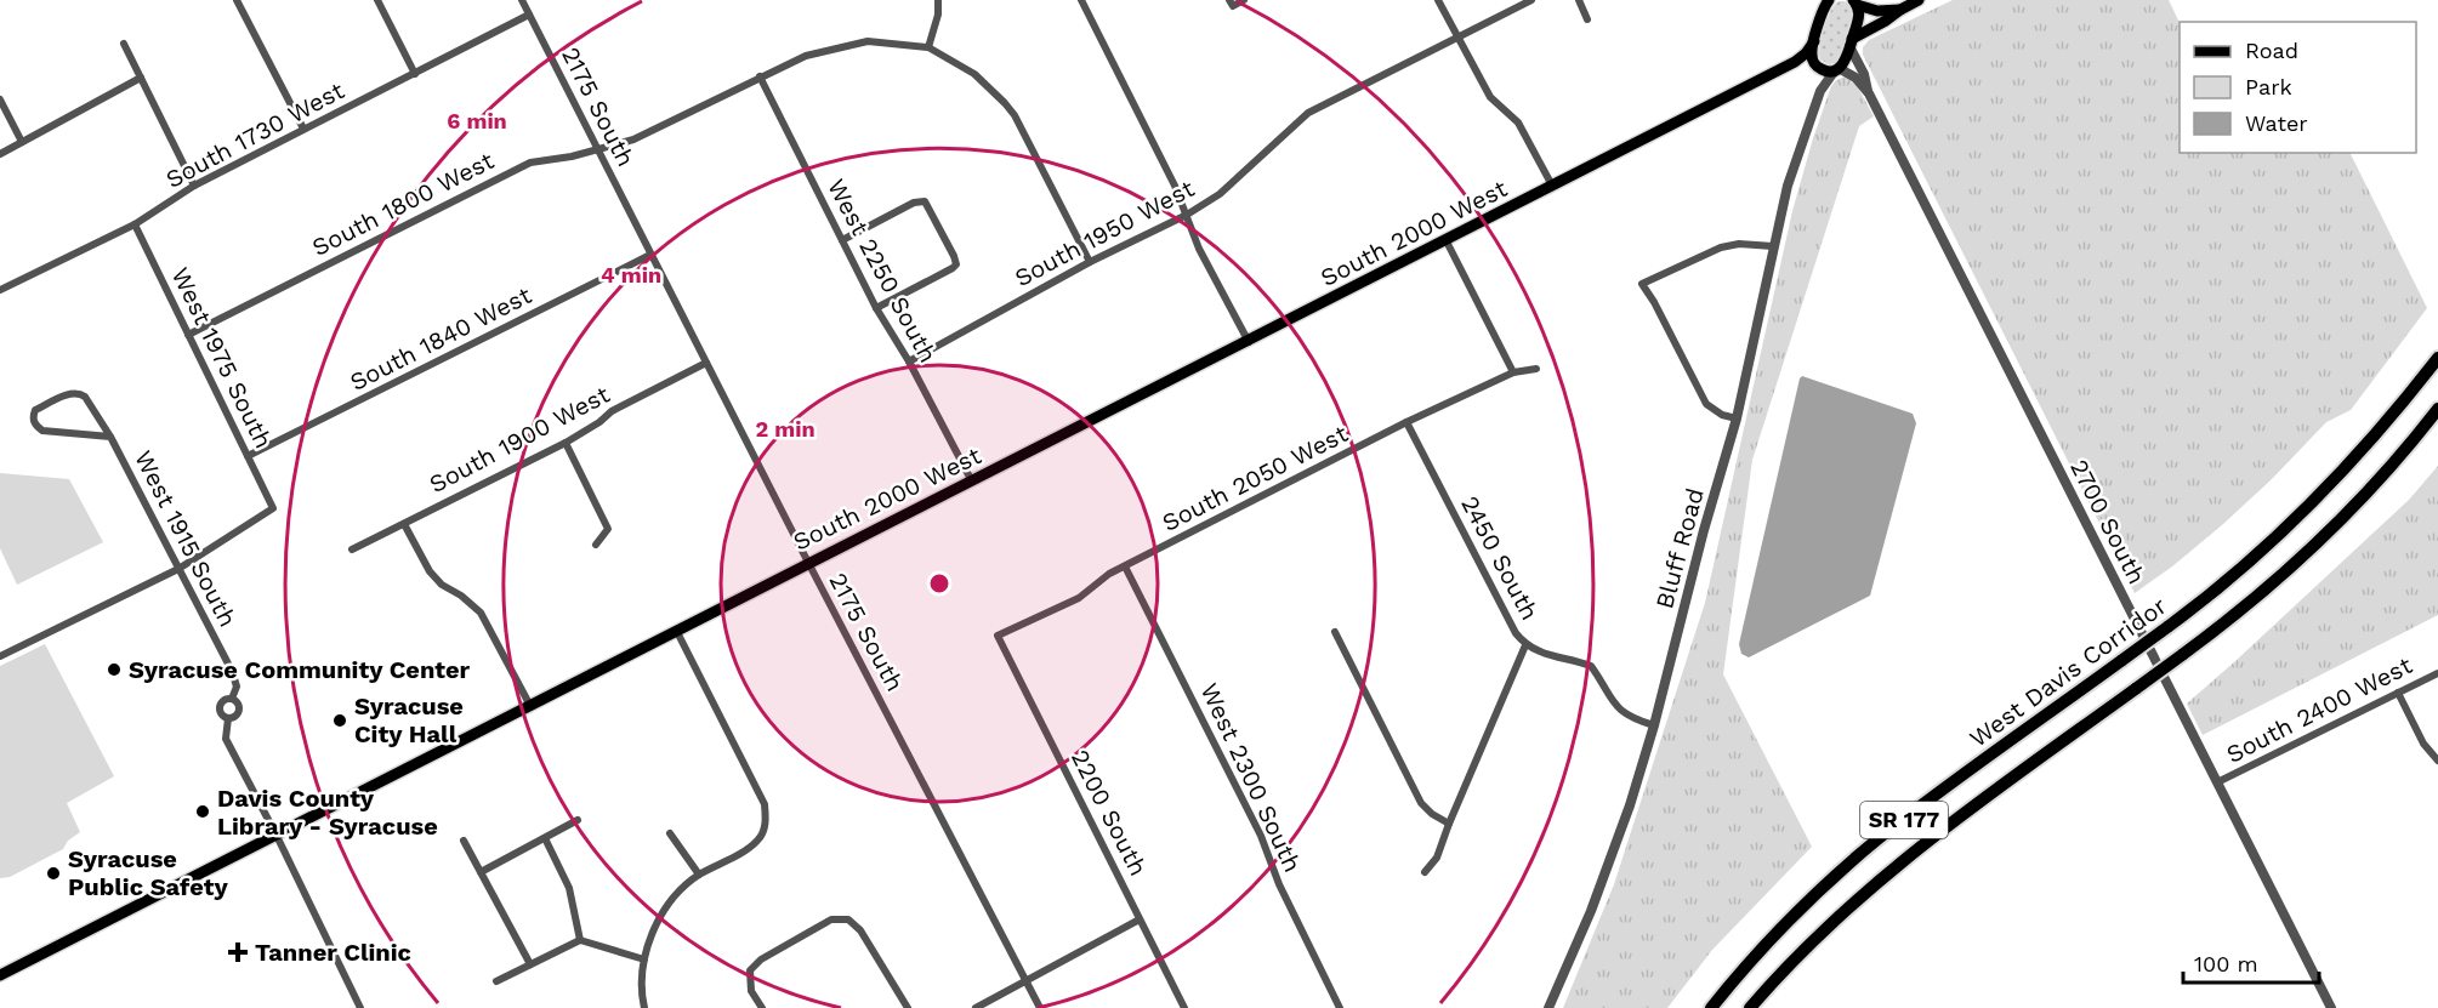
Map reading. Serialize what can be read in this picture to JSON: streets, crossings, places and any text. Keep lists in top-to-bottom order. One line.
{"streets":{"highway":["West Davis Corridor","SR 177"],"main road":["South 2000 West"],"street":["2175 South","South 1730 West","South 1800 West","South 1950 West","West 2250 South","South 1840 West","West 1975 South","South 1900 West","South 2050 West","2700 South","West 1915 South","Bluff Road","2450 South","South 2400 West","West 2300 South","2200 South"]},"crossings":[["2175 South","South 1730 West"],["2175 South","South 1800 West"],["2175 South","South 2000 West"],["2175 South","South 1840 West"],["2175 South","South 1900 West"],["South 1730 West","West 1975 South"],["South 1800 West","West 2250 South"],["South 1800 West","West 1975 South"],["South 1950 West","West 2250 South"],["South 2000 West","West 2250 South"],["South 1840 West","West 1975 South"],["West 1975 South","West 1915 South"],["South 2050 West","2450 South"],["South 2050 West","West 2300 South"],["South 2050 West","2200 South"],["2700 South","South 2400 West"],["Bluff Road","2450 South"]],"places":{"other":["Syracuse Community Center","Syracuse City Hall","Davis County Library - Syracuse","Syracuse Public Safety"],"health":["Tanner Clinic"]},"legend":["Road","Park","Water"],"scale_bar":"100 m","rings":["6 min","4 min","2 min"]}
